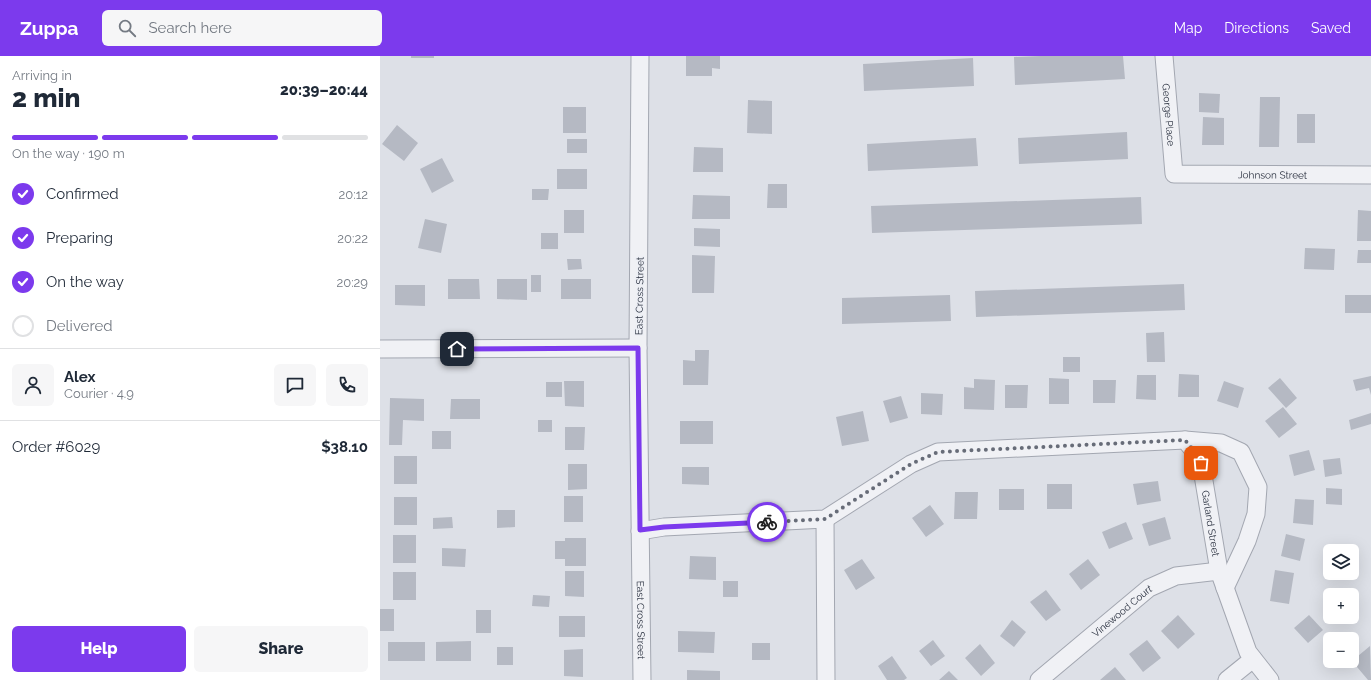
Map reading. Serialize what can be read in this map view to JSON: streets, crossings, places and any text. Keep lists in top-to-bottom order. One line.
{"streets":{"street":["George Place","Johnson Street","East Cross Street","Garland Street","Vinewood Court"]},"crossings":[["George Place","Johnson Street"],["Garland Street","Vinewood Court"]],"page":{"header":"Zuppa","search":"Search here","nav":["Map","Directions","Saved"],"heading":["2 min","Arriving in","20:39–20:44"],"panel":["Alex","Courier · 4.9","Order #6029","$38.10"],"bar":"On the way · 190 m","list":[["Confirmed","20:12"],["Preparing","20:22"],["On the way","20:29"],"Delivered"],"map_buttons":["+","−"],"buttons":["Help","Share"]}}
